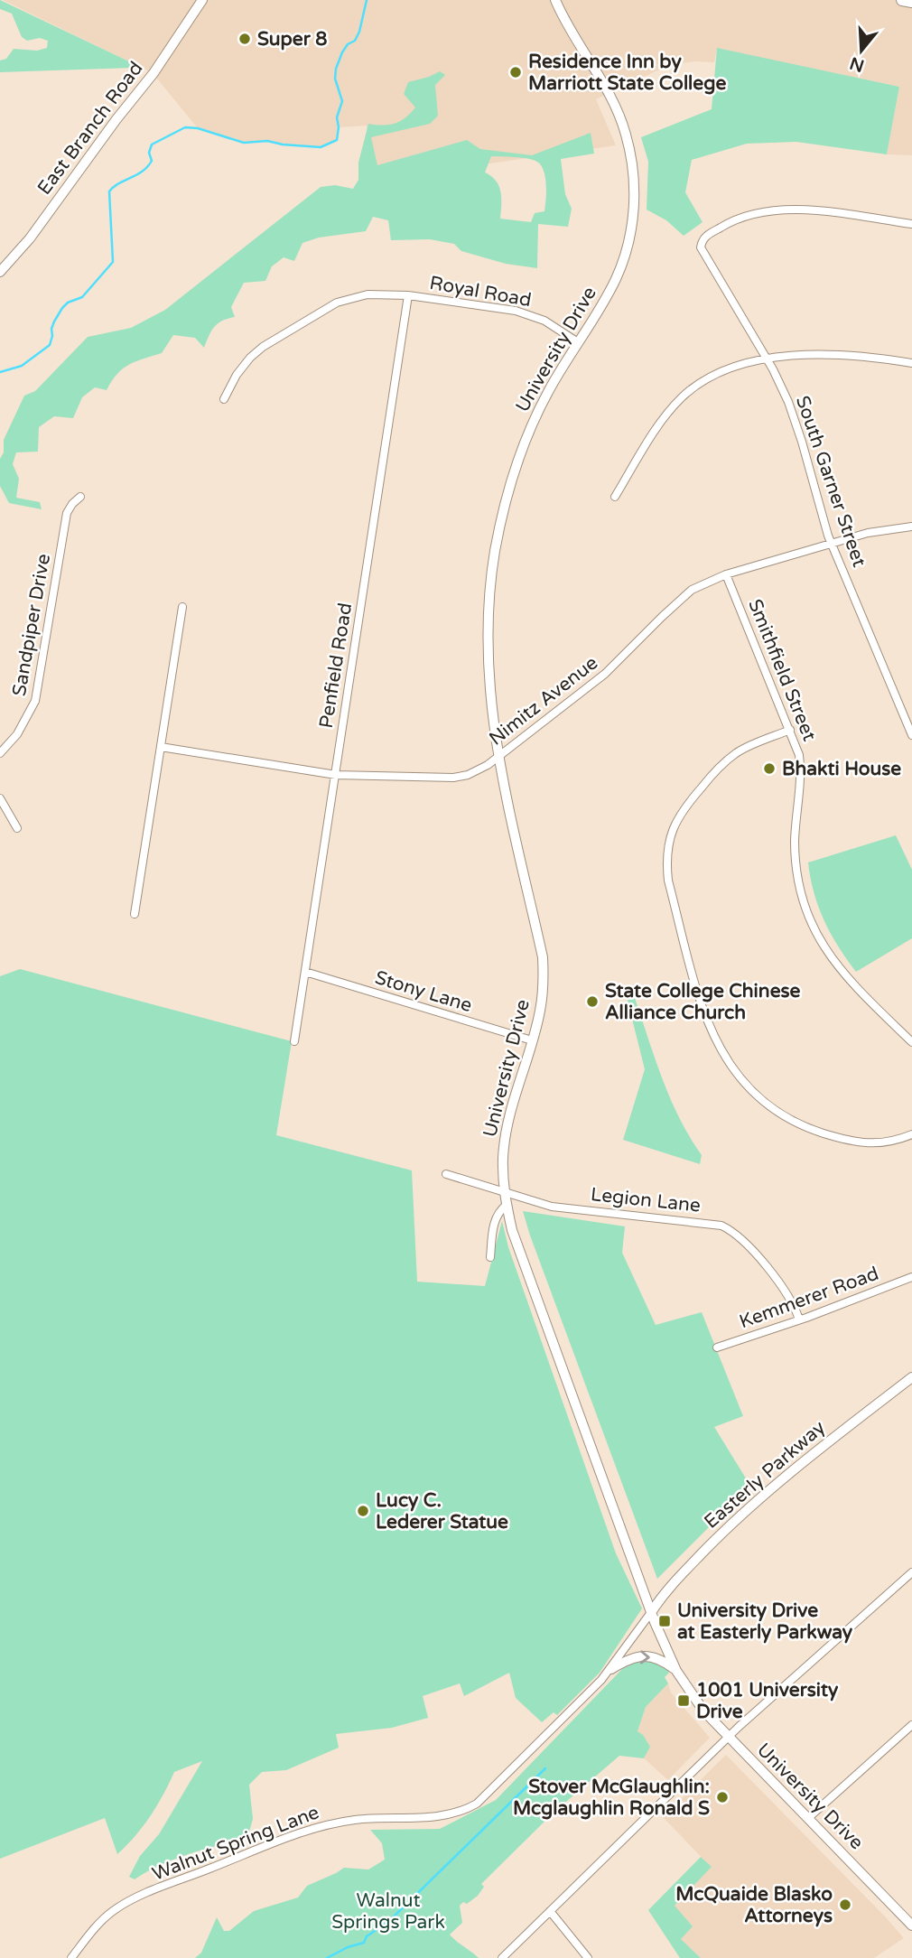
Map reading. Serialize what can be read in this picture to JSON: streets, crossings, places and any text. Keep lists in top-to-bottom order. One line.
{"streets":{"main road":["East Branch Road","University Drive","Easterly Parkway"],"street":["Royal Road","South Garner Street","Sandpiper Drive","Penfield Road","Smithfield Street","Nimitz Avenue","Stony Lane","Legion Lane","Kemmerer Road","Walnut Spring Lane"]},"crossings":[["Royal Road","University Drive"],["Royal Road","Penfield Road"],["University Drive","Nimitz Avenue"],["University Drive","Stony Lane"],["University Drive","Legion Lane"],["University Drive","Easterly Parkway"],["University Drive","Walnut Spring Lane"],["South Garner Street","Nimitz Avenue"],["Penfield Road","Nimitz Avenue"],["Penfield Road","Stony Lane"],["Smithfield Street","Nimitz Avenue"],["Legion Lane","Kemmerer Road"],["Easterly Parkway","Walnut Spring Lane"]],"parks":["Walnut Springs Park"],"places":{"other":["Super 8","Residence Inn by Marriott State College","Bhakti House","State College Chinese Alliance Church","Lucy C. Lederer Statue","Stover McGlaughlin: Mcglaughlin Ronald S","McQuaide Blasko Attorneys"],"transit":["University Drive at Easterly Parkway","1001 University Drive"]},"north":"bottom"}
